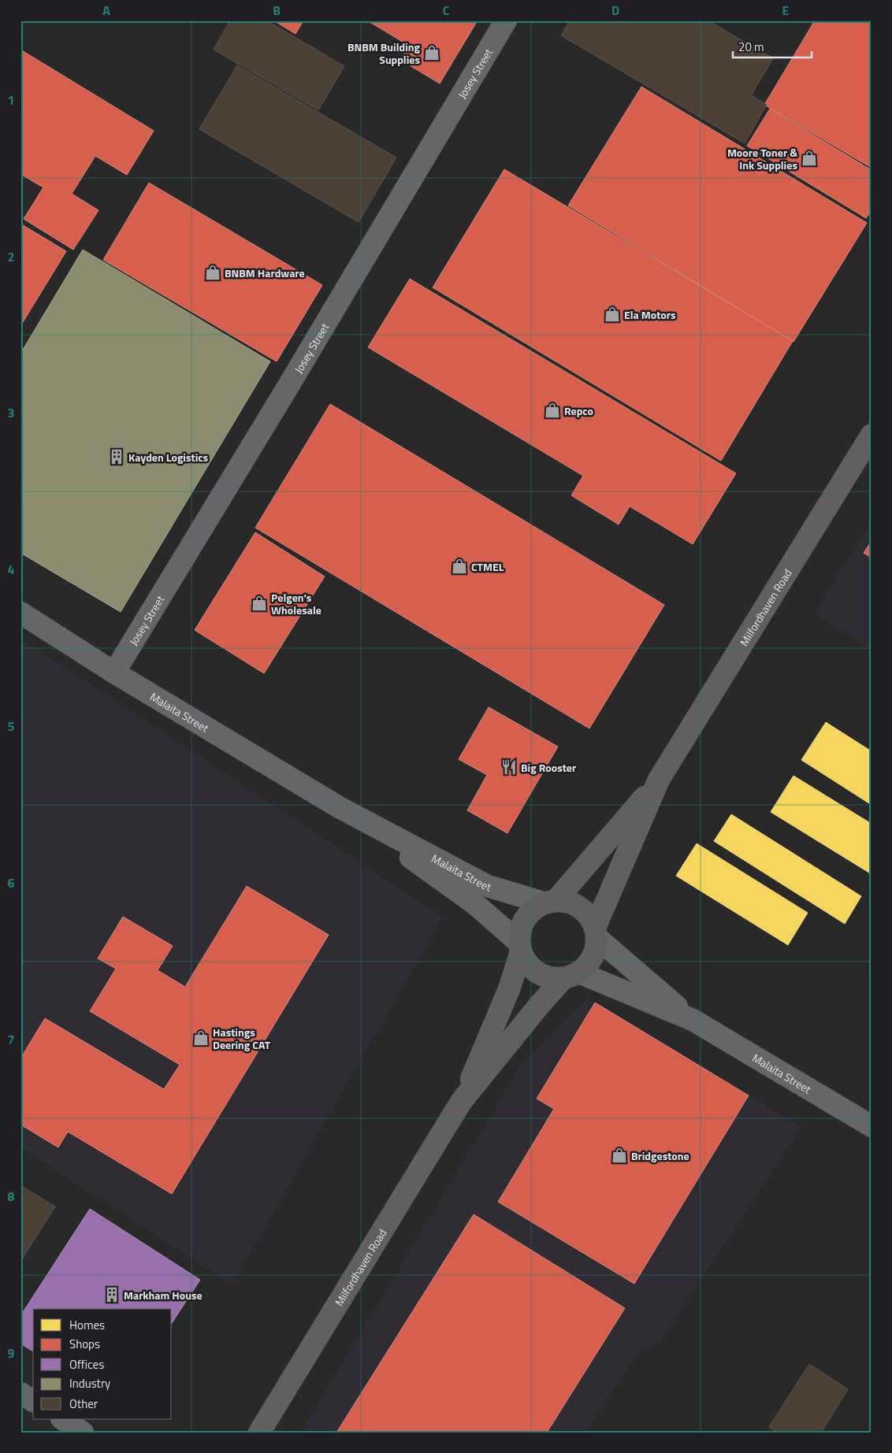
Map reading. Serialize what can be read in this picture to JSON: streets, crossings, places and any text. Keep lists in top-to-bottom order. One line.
{"streets":{"main road":["Milfordhaven Road"],"street":["Josey Street","Malaita Street"]},"crossings":[["Josey Street","Malaita Street"],["Milfordhaven Road","Malaita Street"]],"places":{"shop":["BNBM Building Supplies","Moore Toner & Ink Supplies","BNBM Hardware","Ela Motors","Repco","CTMEL","Pelgen's Wholesale","Hastings Deering CAT","Bridgestone"],"building":["Kayden Logistics","Markham House"],"restaurant":["Big Rooster"]},"legend":["Homes","Shops","Offices","Industry","Other"],"scale_bar":"20 m","grid":{"columns":["A","B","C","D","E"],"rows":["1","2","3","4","5","6","7","8","9"]}}
